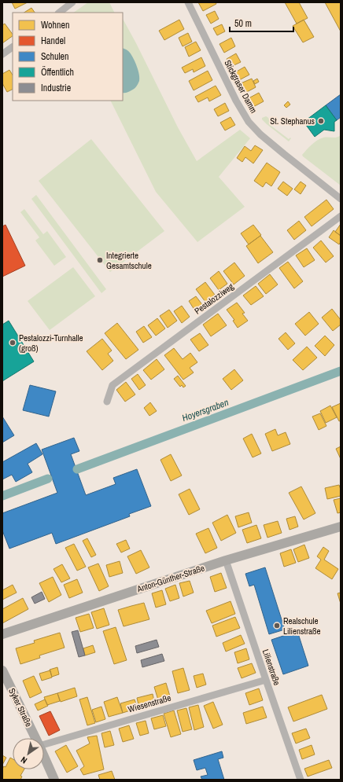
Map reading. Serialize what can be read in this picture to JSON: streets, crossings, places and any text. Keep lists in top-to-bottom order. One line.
{"streets":{"main road":["Anton-Günther-Straße","Syker Straße"],"street":["Stickgraser Damm","Pestalozziweg","Lilienstraße","Wiesenstraße"]},"crossings":[["Anton-Günther-Straße","Lilienstraße"],["Lilienstraße","Wiesenstraße"]],"water":["Hoyersgraben"],"places":["St. Stephanus","Integrierte Gesamtschule","Pestalozzi-Turnhalle (groß)","Realschule Lilienstraße"],"legend":["Wohnen","Handel","Schulen","Öffentlich","Industrie"],"scale_bar":"50 m","north":"bottom left"}
